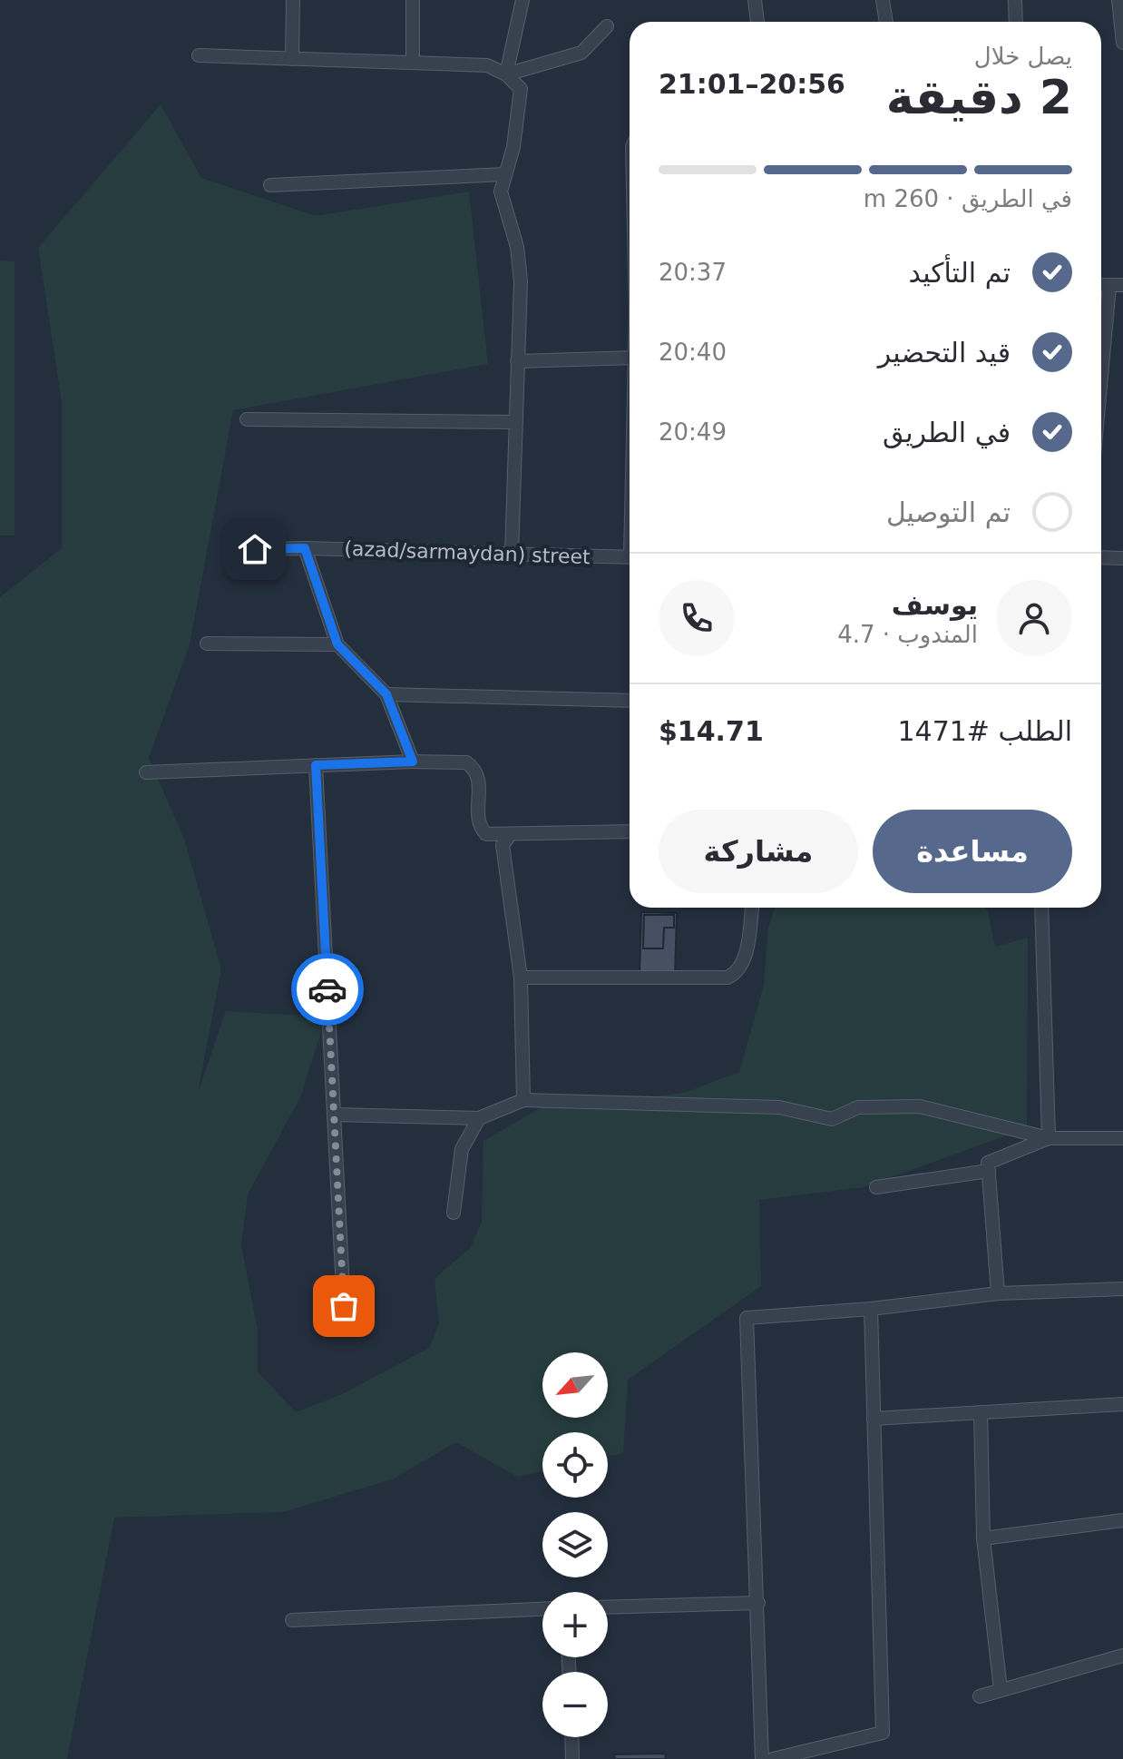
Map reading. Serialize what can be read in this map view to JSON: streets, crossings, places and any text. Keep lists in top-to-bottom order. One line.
{"streets":{"street":["(azad/sarmaydan) street"]},"north":"bottom left","page":{"heading":["2 دقيقة","يصل خلال","20:56–21:01"],"panel":["يوسف","المندوب · 4.7","الطلب #1471","$14.71"],"bar":"في الطريق · 260 m","list":[["تم التأكيد","20:37"],["قيد التحضير","20:40"],["في الطريق","20:49"],"تم التوصيل"],"buttons":["مساعدة","مشاركة"],"map_buttons":["+","−"]}}
